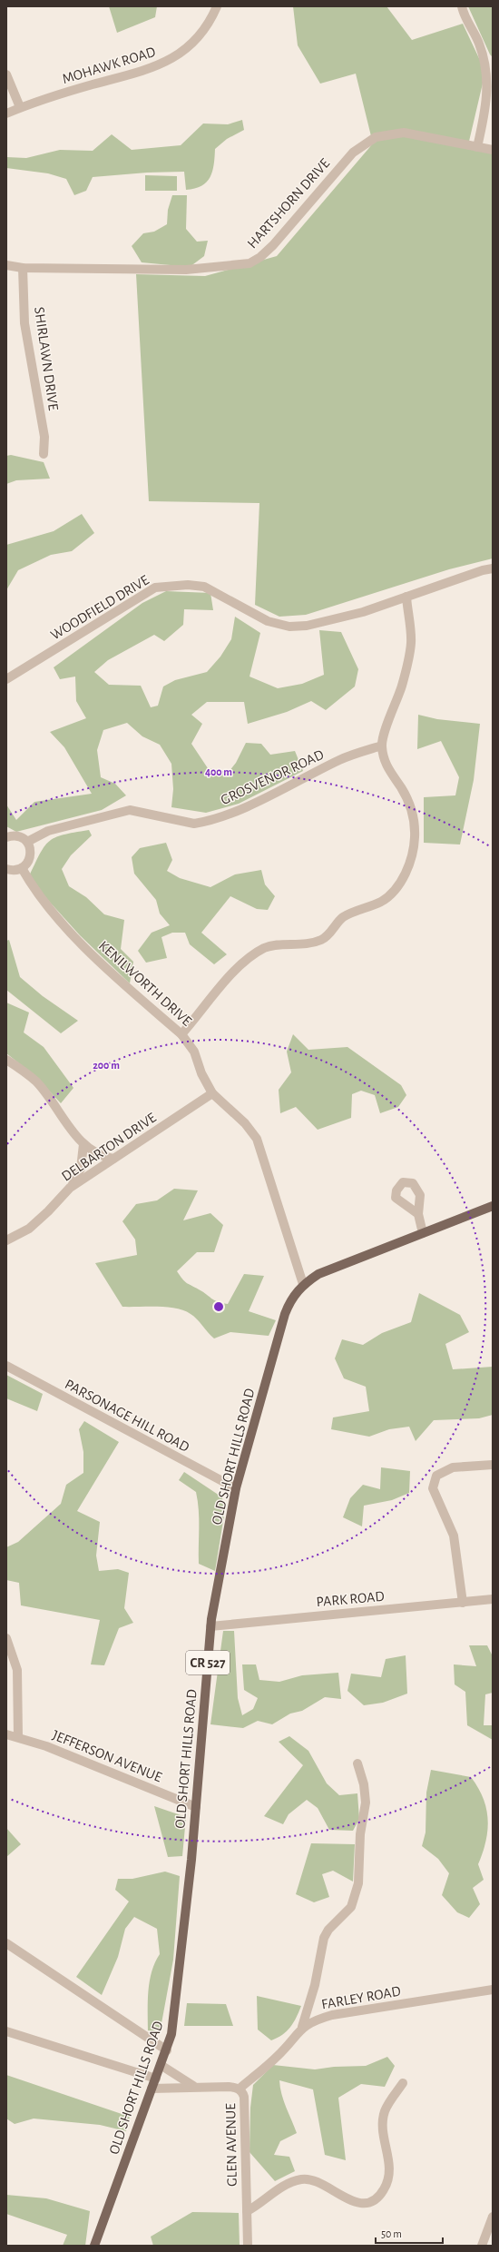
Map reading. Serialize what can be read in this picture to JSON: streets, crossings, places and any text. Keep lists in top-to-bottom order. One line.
{"streets":{"main road":["OLD SHORT HILLS ROAD","CR 527"],"street":["MOHAWK ROAD","HARTSHORN DRIVE","SHIRLAWN DRIVE","WOODFIELD DRIVE","GROSVENOR ROAD","KENILWORTH DRIVE","DELBARTON DRIVE","PARSONAGE HILL ROAD","PARK ROAD","JEFFERSON AVENUE","FARLEY ROAD","GLEN AVENUE"]},"crossings":[["HARTSHORN DRIVE","SHIRLAWN DRIVE"],["KENILWORTH DRIVE","DELBARTON DRIVE"],["KENILWORTH DRIVE","OLD SHORT HILLS ROAD"],["PARSONAGE HILL ROAD","OLD SHORT HILLS ROAD"],["OLD SHORT HILLS ROAD","PARK ROAD"],["OLD SHORT HILLS ROAD","JEFFERSON AVENUE"],["OLD SHORT HILLS ROAD","GLEN AVENUE"],["FARLEY ROAD","GLEN AVENUE"]],"scale_bar":"50 m","rings":["400 m","200 m"]}
